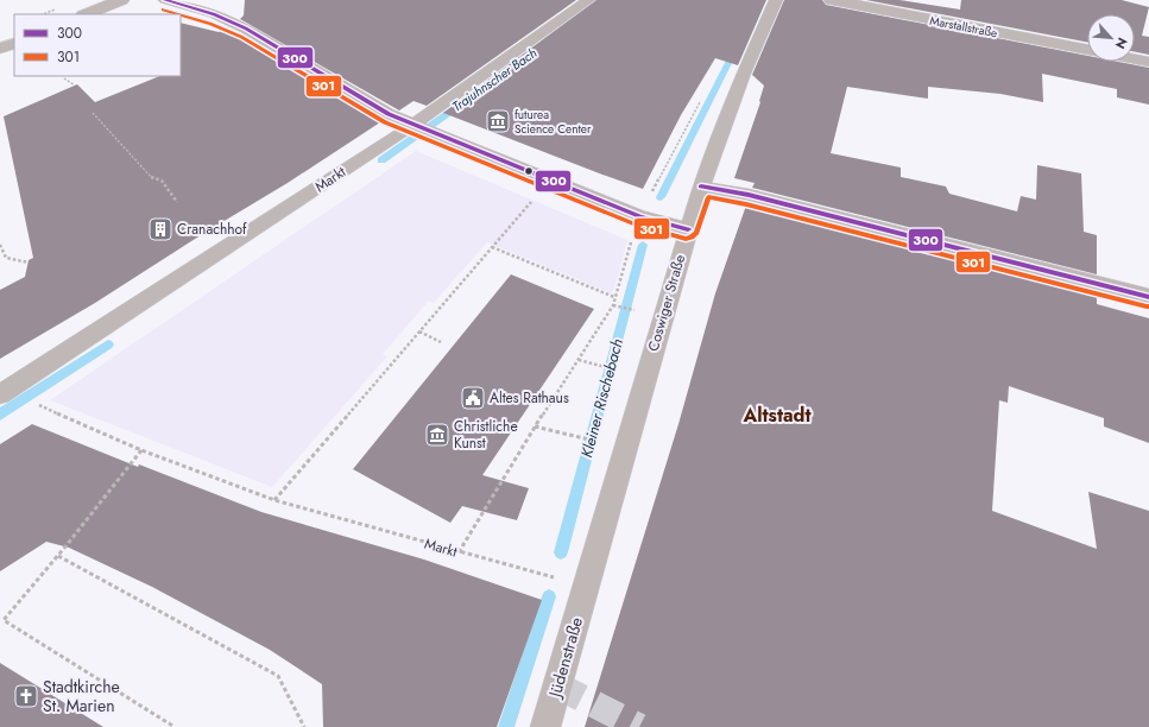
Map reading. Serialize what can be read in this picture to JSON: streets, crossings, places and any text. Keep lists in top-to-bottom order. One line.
{"streets":{"street":["Marstallstraße","Markt","Coswiger Straße","Jüdenstraße"]},"crossings":[["Markt","Coswiger Straße"],["Markt","Jüdenstraße"],["Coswiger Straße","Jüdenstraße"]],"districts":["Altstadt"],"water":["Trajuhnscher Bach","Kleiner Rischebach"],"places":{"museum":["futurea Science Center","Christliche Kunst"],"building":["Cranachhof"],"public building":["Altes Rathaus"],"church":["Stadtkirche St. Marien"]},"lines":["transit line 300","transit line 301"],"legend":["300","301"],"north":"bottom right"}
